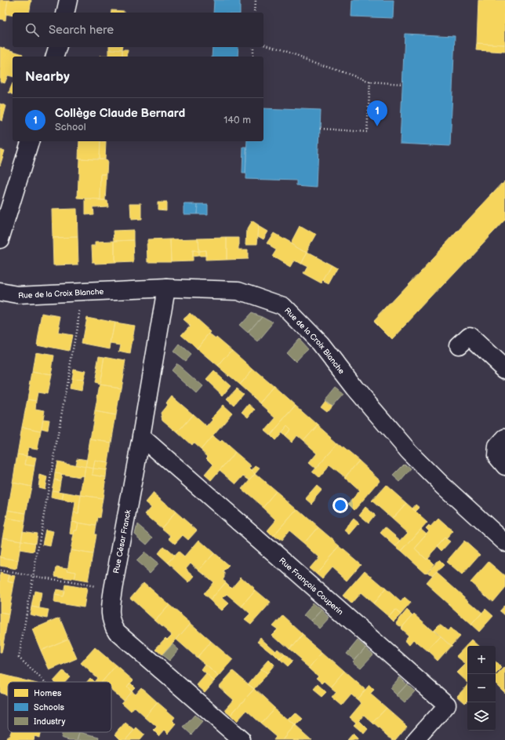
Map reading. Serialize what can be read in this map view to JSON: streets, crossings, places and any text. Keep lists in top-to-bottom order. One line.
{"streets":{"street":["Rue de la Croix Blanche","Rue César Franck","Rue François Couperin"]},"crossings":[["Rue de la Croix Blanche","Rue César Franck"],["Rue César Franck","Rue François Couperin"]],"legend":["Homes","Schools","Industry"],"page":{"search":"Search here","heading":"Nearby","list":[{"mark":"1","name":"Collège Claude Bernard","note":"School","value":"140 m"}],"pins":"1","map_buttons":["+","−"]}}
